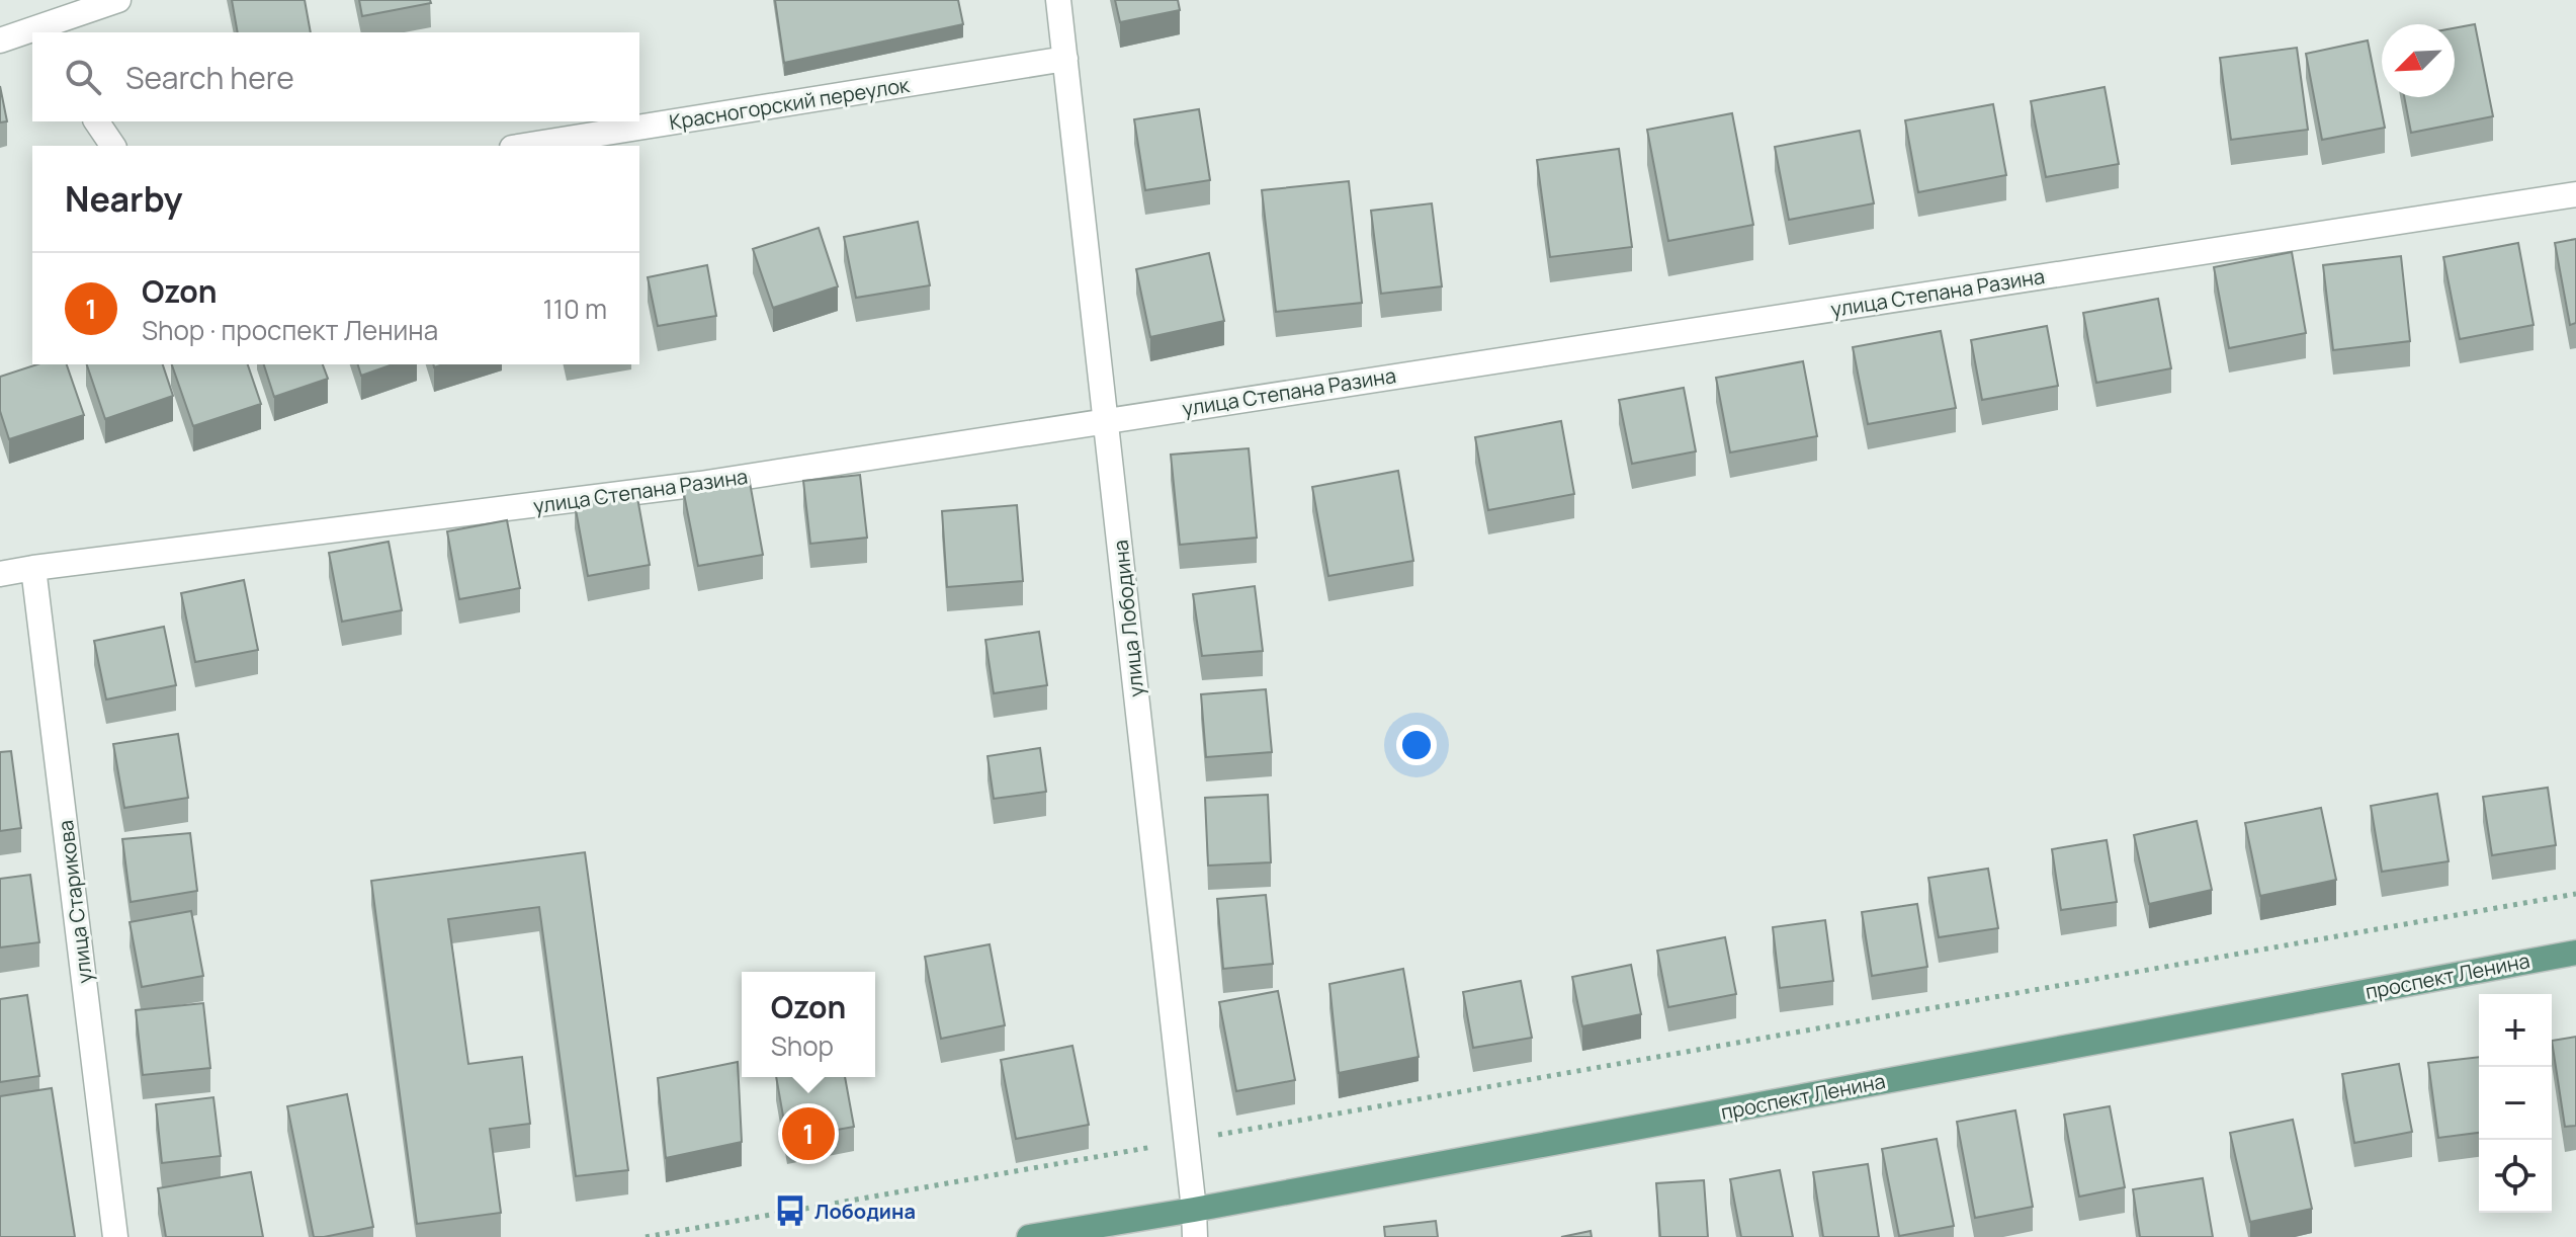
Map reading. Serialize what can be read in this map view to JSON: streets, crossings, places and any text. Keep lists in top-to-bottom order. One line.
{"streets":{"main road":["проспект Ленина"],"street":["Красногорский переулок","улица Степана Разина","улица Лободина","улица Старикова"]},"crossings":[["Красногорский переулок","улица Лободина"],["улица Степана Разина","улица Лободина"],["улица Степана Разина","улица Старикова"],["улица Лободина","проспект Ленина"]],"places":{"bus stop":["Лободина"]},"north":"bottom left","page":{"search":"Search here","heading":"Nearby","list":[{"mark":"1","name":"Ozon","note":"Shop · проспект Ленина","value":"110 m"}],"popup":["Ozon","Shop"],"map_buttons":["+","−"],"pins":"1"}}
